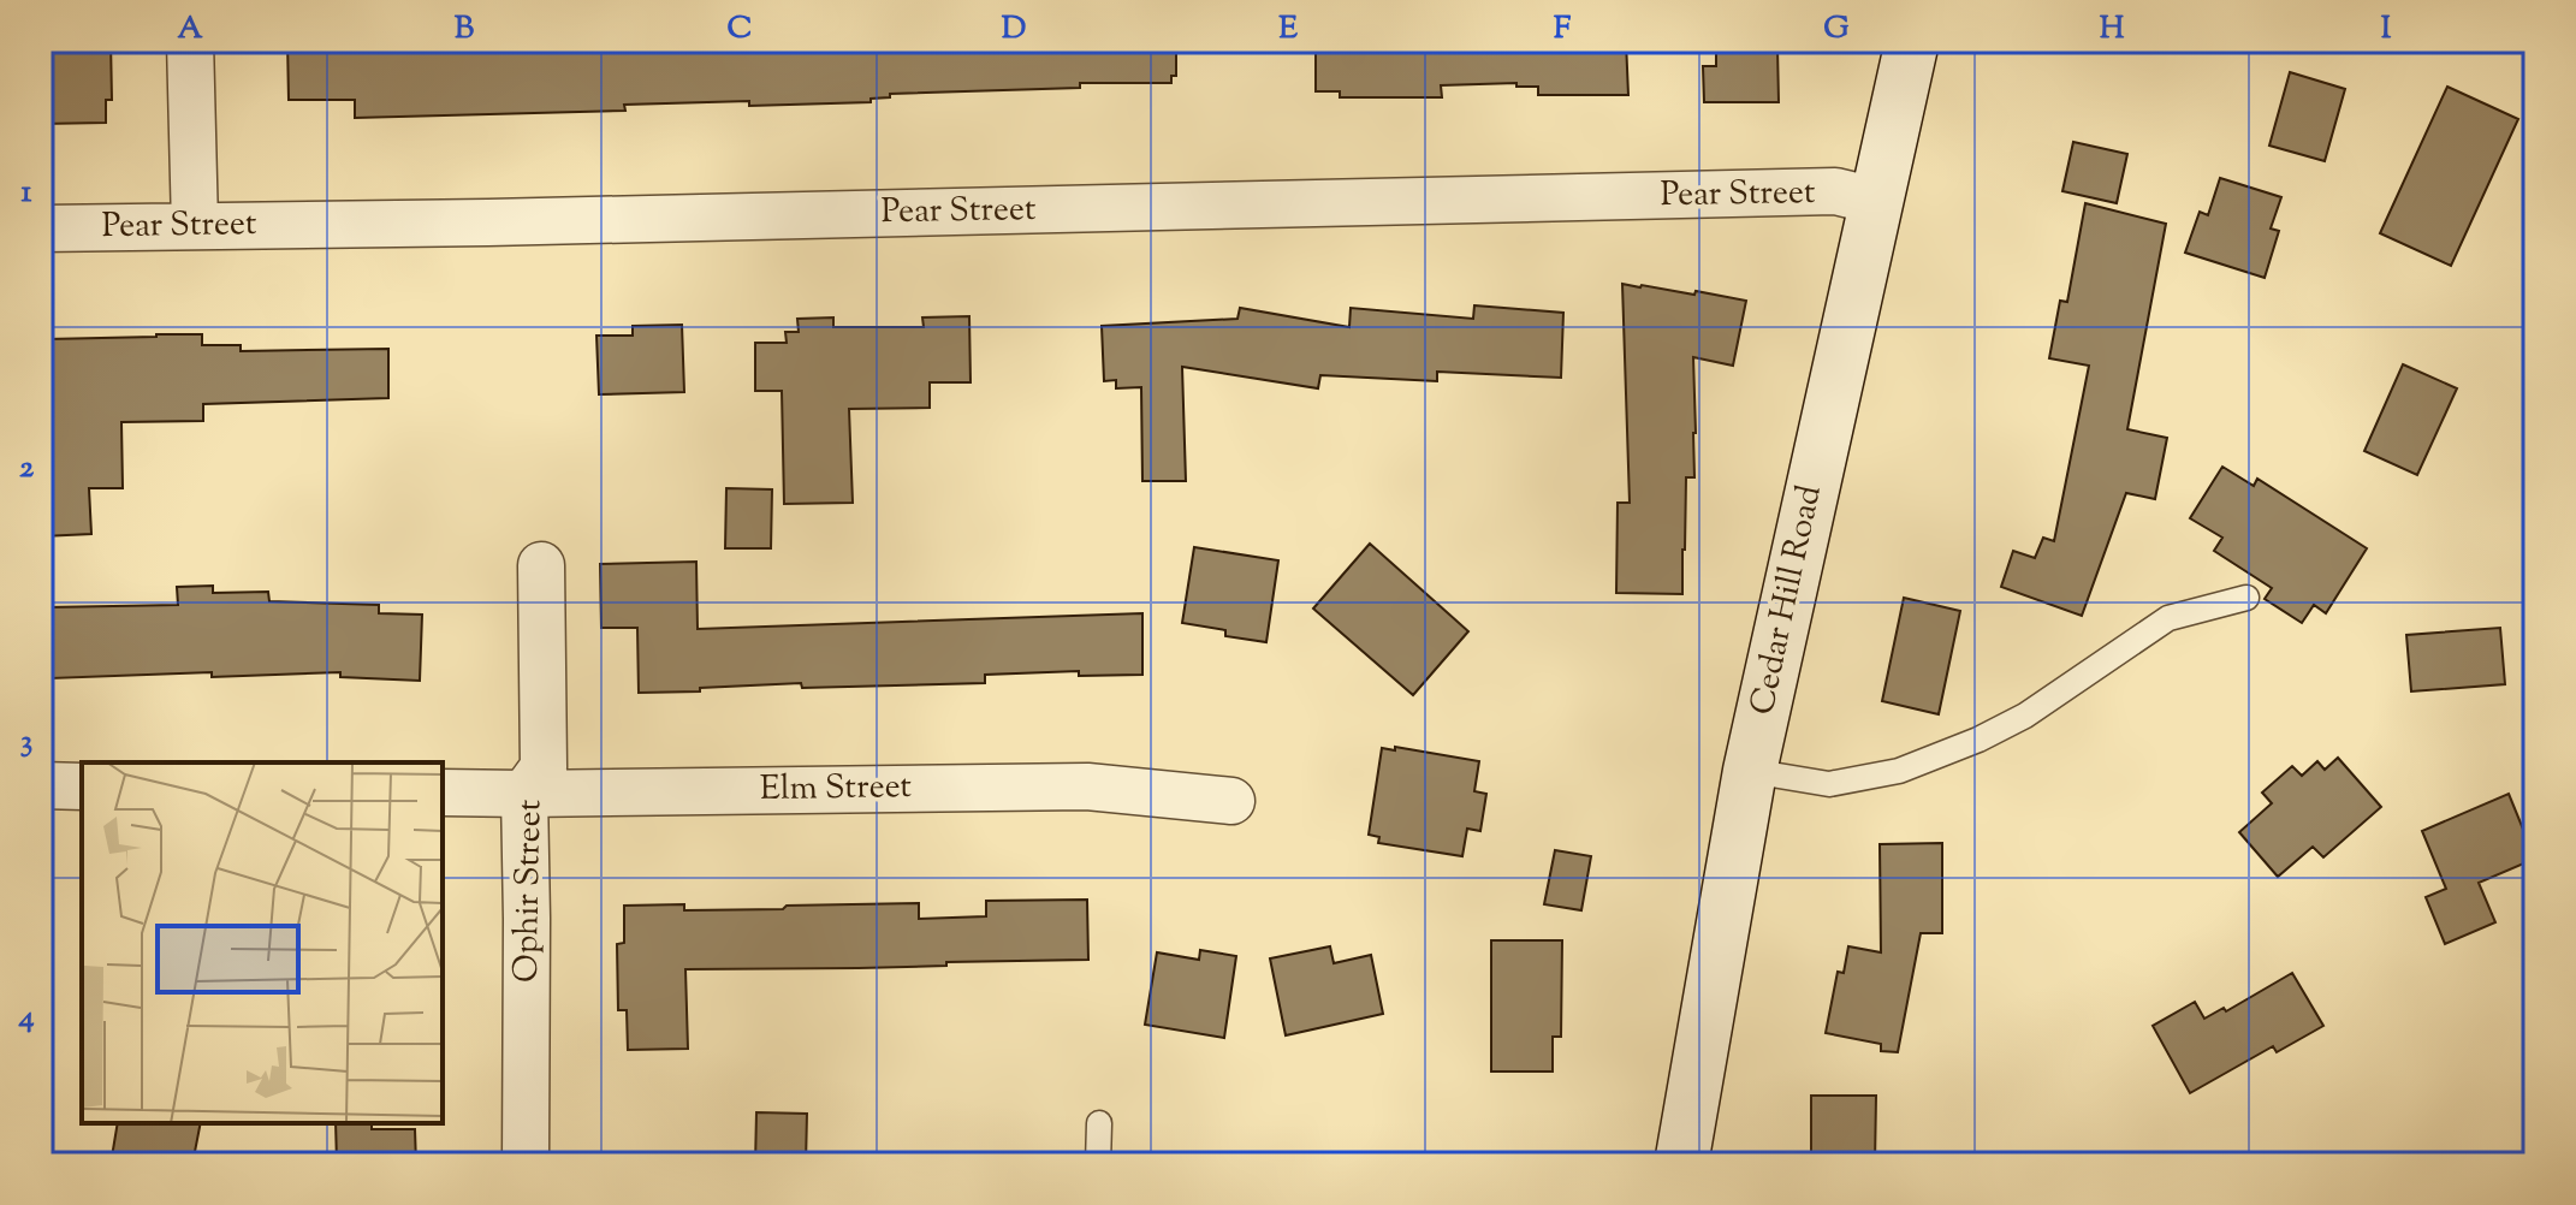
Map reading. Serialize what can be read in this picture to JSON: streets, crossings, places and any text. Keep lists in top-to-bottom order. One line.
{"streets":{"street":["Pear Street","Cedar Hill Road","Elm Street","Ophir Street"]},"crossings":[["Pear Street","Cedar Hill Road"],["Elm Street","Ophir Street"]],"grid":{"columns":["A","B","C","D","E","F","G","H","I"],"rows":["1","2","3","4"]}}
